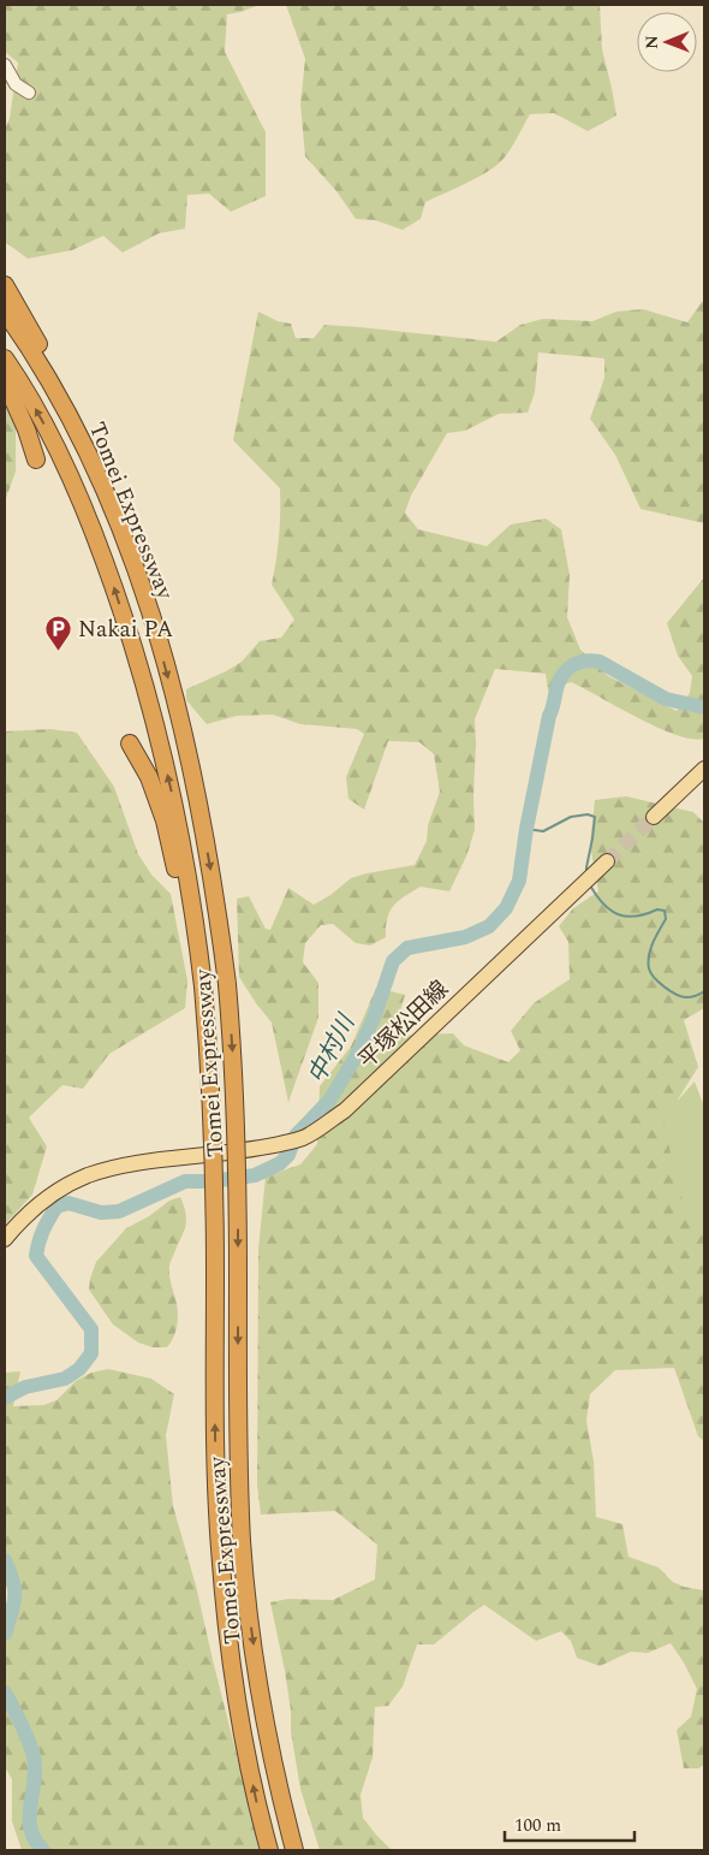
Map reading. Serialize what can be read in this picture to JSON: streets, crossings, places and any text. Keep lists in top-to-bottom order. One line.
{"streets":{"highway":["Tomei Expressway"],"main road":["平塚松田線"]},"water":["中村川"],"places":{"parking":["Nakai PA"]},"scale_bar":"100 m","north":"left"}
